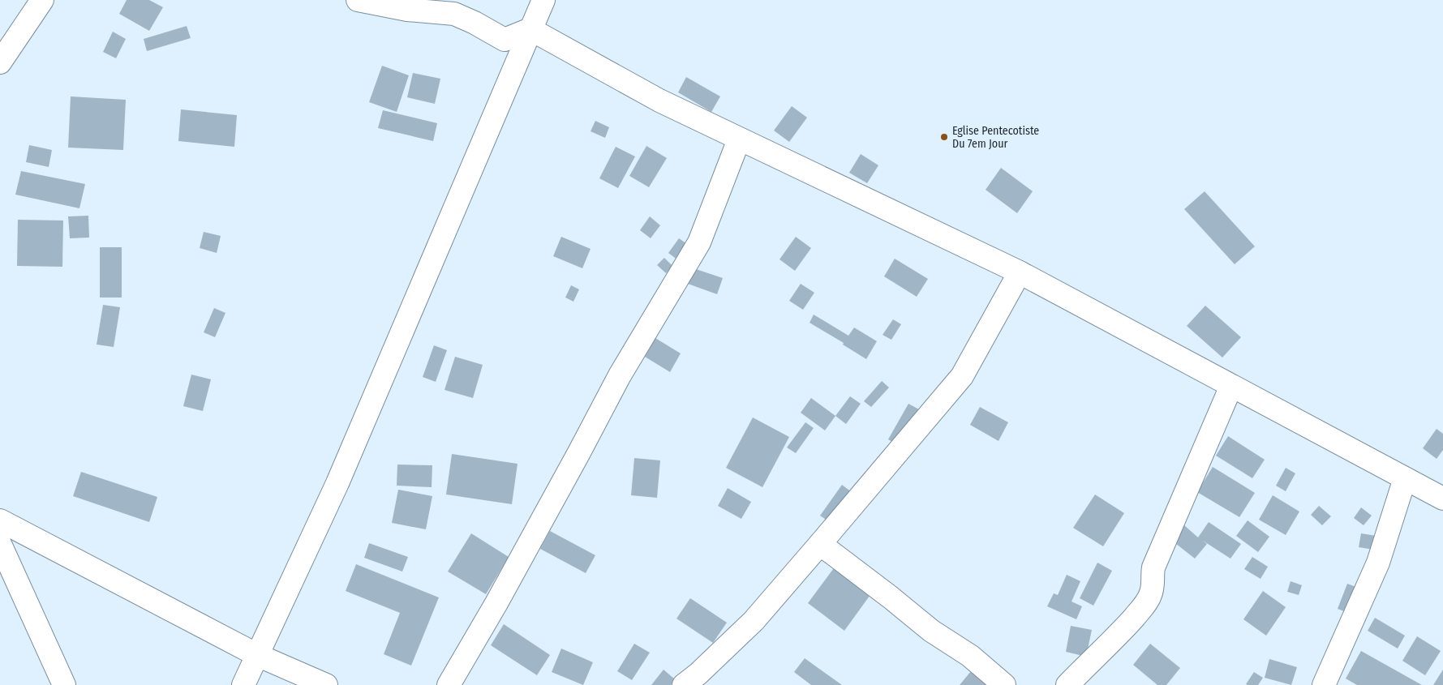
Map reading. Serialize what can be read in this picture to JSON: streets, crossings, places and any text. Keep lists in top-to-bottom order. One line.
{"places":["Eglise Pentecotiste Du 7em Jour"]}
